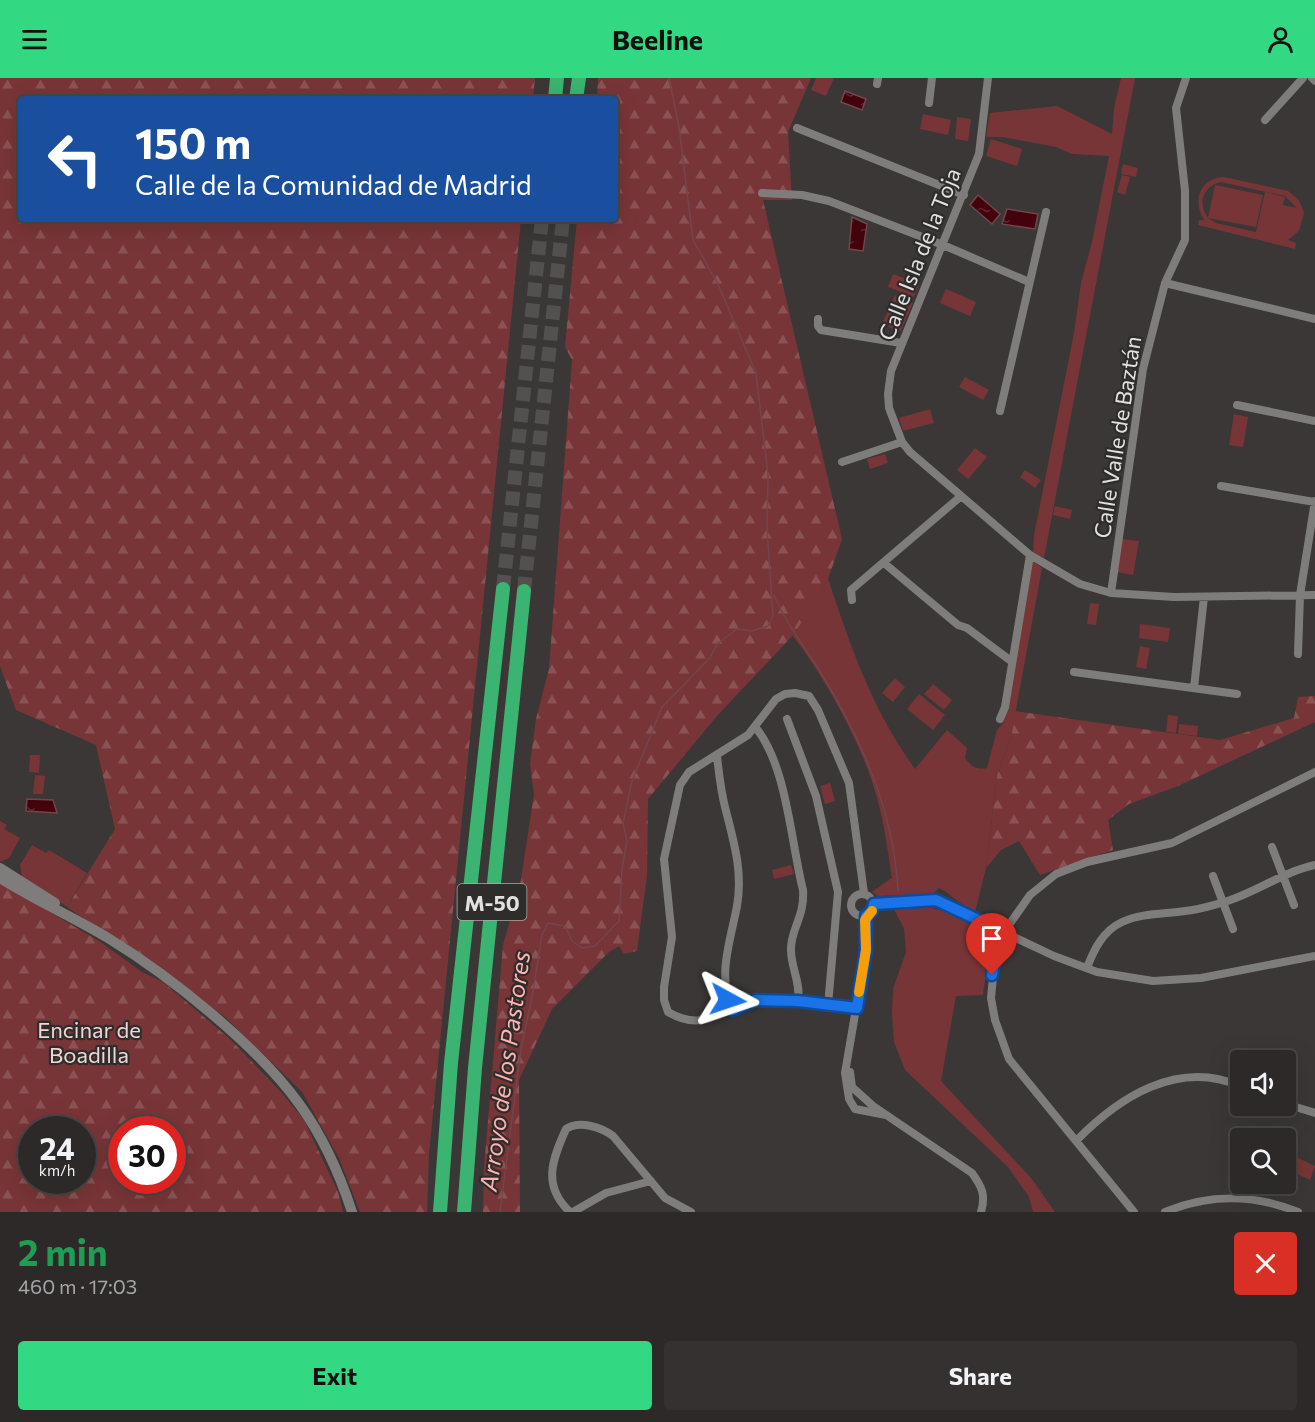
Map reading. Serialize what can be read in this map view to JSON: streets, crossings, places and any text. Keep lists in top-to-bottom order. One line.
{"streets":{"highway":["M-50"],"street":["Calle Isla de la Toja","Calle Valle de Baztán"]},"crossings":[["Calle Isla de la Toja","Calle Valle de Baztán"]],"water":["Arroyo de los Pastores"],"parks":["Encinar de Boadilla"],"page":{"header":"Beeline","turn":["150 m","Calle de la Comunidad de Madrid"],"speed":"24 km/h","limit":"30","heading":["2 min","460 m · 17:03"],"buttons":["Exit","Share"]}}
